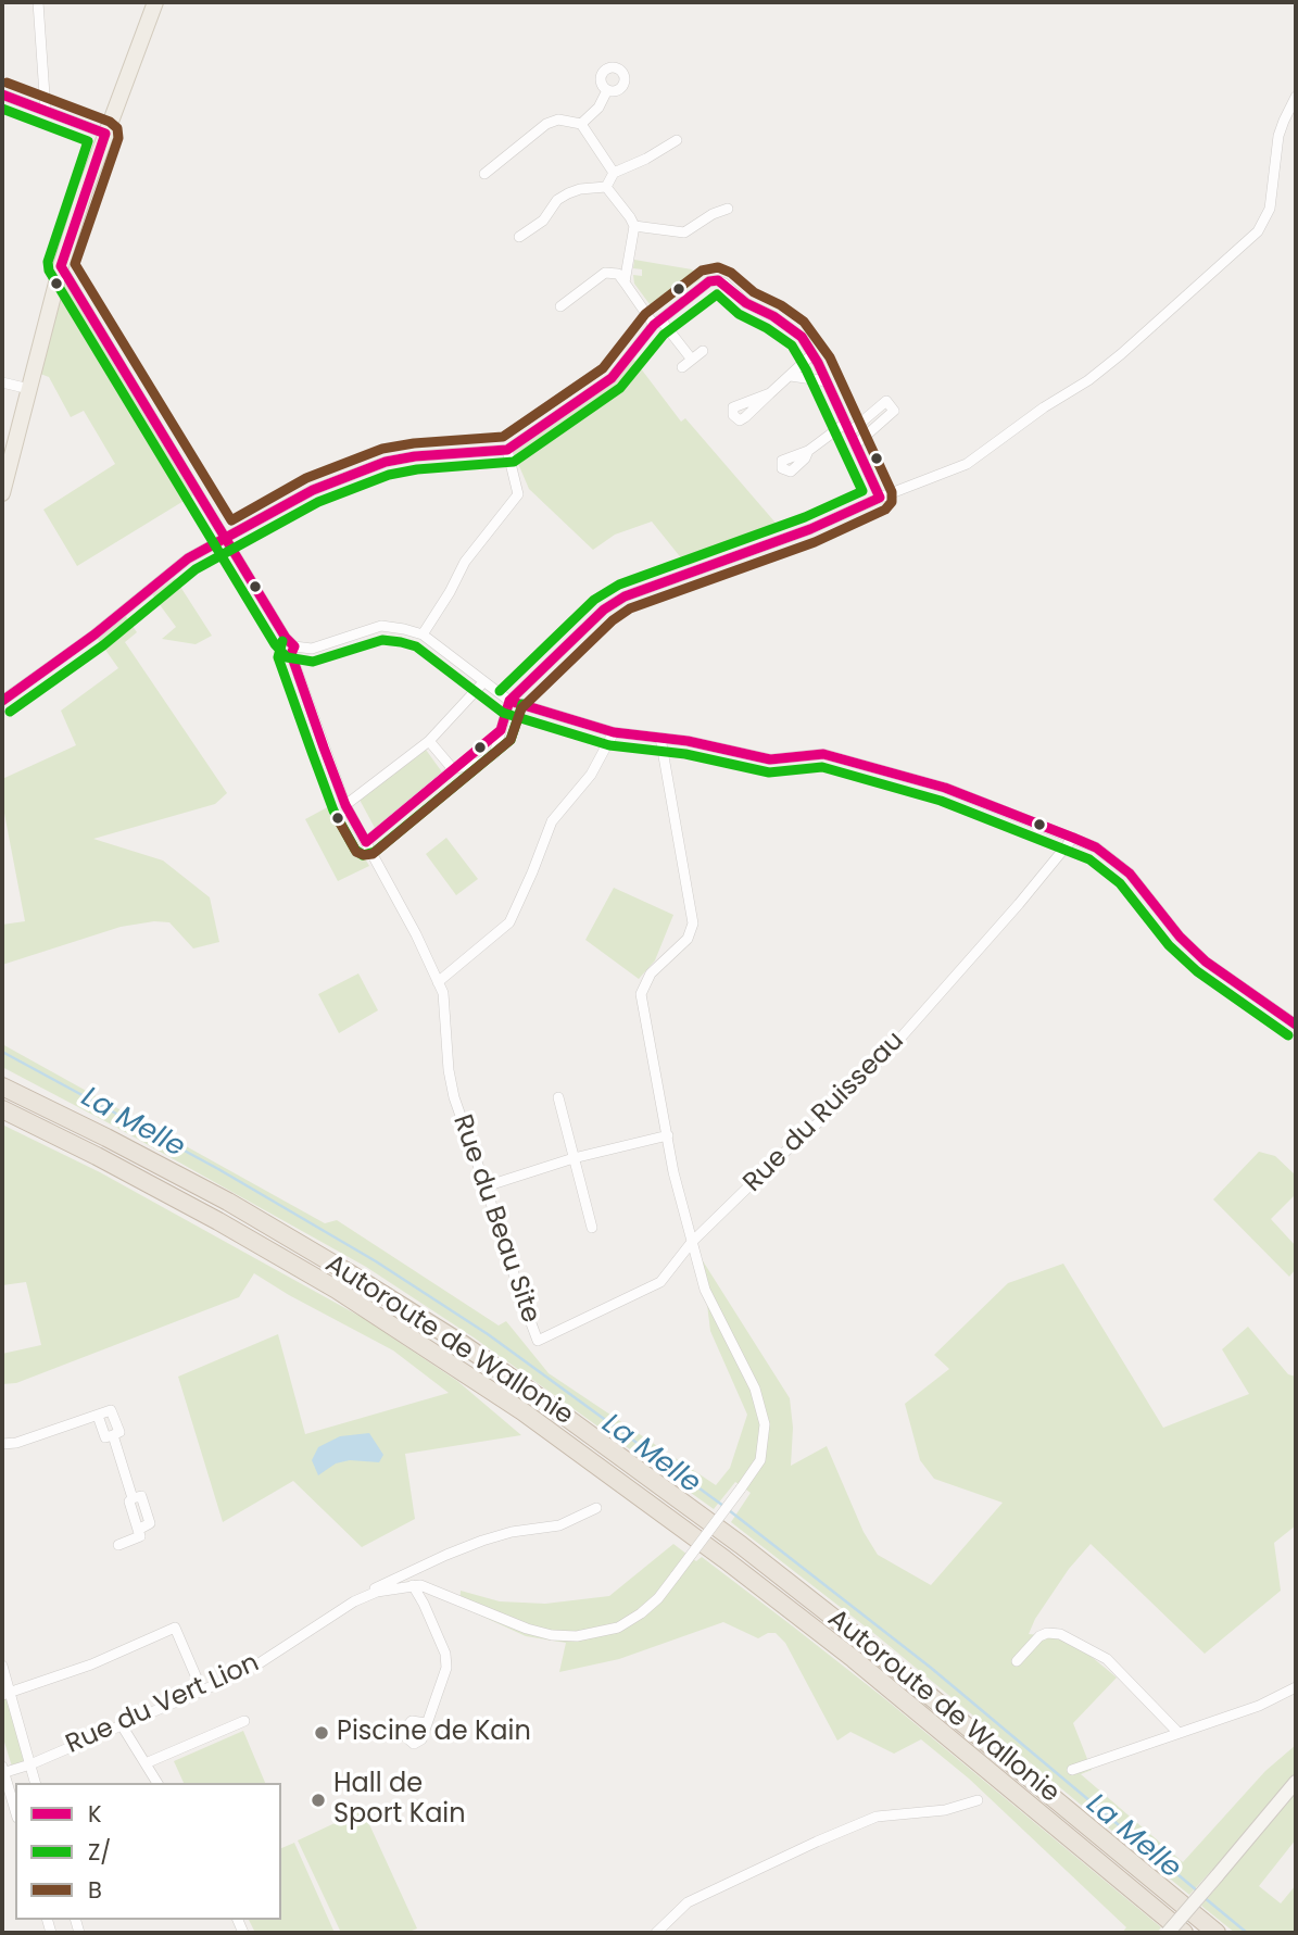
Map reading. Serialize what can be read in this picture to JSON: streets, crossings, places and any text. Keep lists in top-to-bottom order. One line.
{"streets":{"highway":["Autoroute de Wallonie"],"street":["Rue du Ruisseau","Rue du Beau Site","Rue du Vert Lion"]},"crossings":[["Rue du Ruisseau","Rue du Beau Site"]],"water":["La Melle"],"places":["Piscine de Kain","Hall de Sport Kain"],"lines":["transit line B","transit line K","transit line Z/"],"legend":["K","Z/","B"]}
